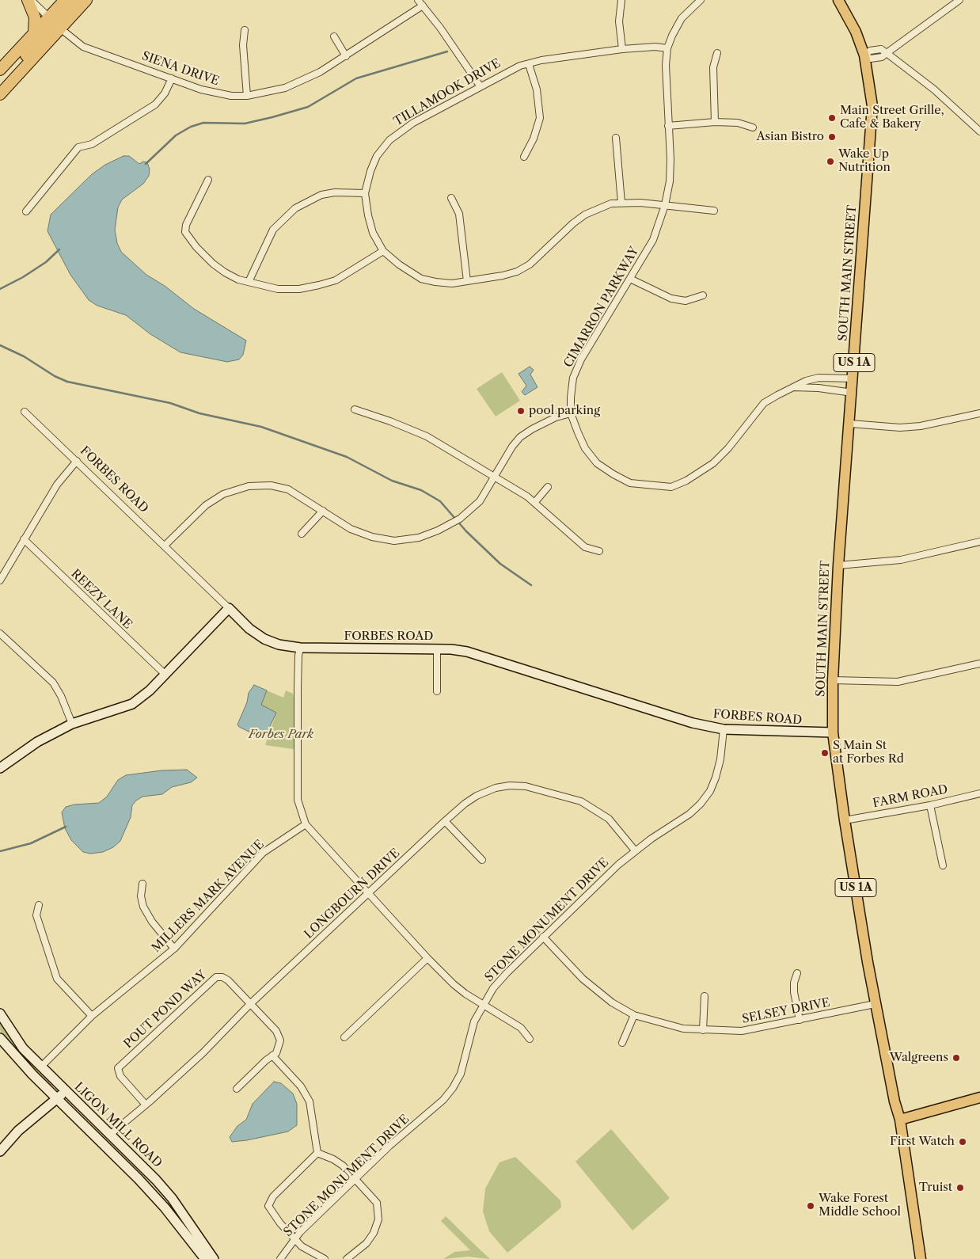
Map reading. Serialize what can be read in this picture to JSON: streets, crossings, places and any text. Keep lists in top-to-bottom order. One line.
{"streets":{"main road":["SOUTH MAIN STREET","US 1A"],"street":["SIENA DRIVE","TILLAMOOK DRIVE","CIMARRON PARKWAY","FORBES ROAD","REEZY LANE","FARM ROAD","LONGBOURN DRIVE","MILLERS MARK AVENUE","STONE MONUMENT DRIVE","POUT POND WAY","SELSEY DRIVE","LIGON MILL ROAD"]},"crossings":[["TILLAMOOK DRIVE","CIMARRON PARKWAY"],["SOUTH MAIN STREET","CIMARRON PARKWAY"],["SOUTH MAIN STREET","FORBES ROAD"],["SOUTH MAIN STREET","FARM ROAD"],["SOUTH MAIN STREET","SELSEY DRIVE"],["FORBES ROAD","STONE MONUMENT DRIVE"],["LONGBOURN DRIVE","STONE MONUMENT DRIVE"],["LONGBOURN DRIVE","POUT POND WAY"],["LONGBOURN DRIVE","LIGON MILL ROAD"],["MILLERS MARK AVENUE","LIGON MILL ROAD"],["STONE MONUMENT DRIVE","SELSEY DRIVE"]],"parks":["Forbes Park"],"places":["Main Street Grille, Cafe & Bakery","Asian Bistro","Wake Up Nutrition","pool parking","S Main St at Forbes Rd","Walgreens","First Watch","Truist","Wake Forest Middle School"]}
